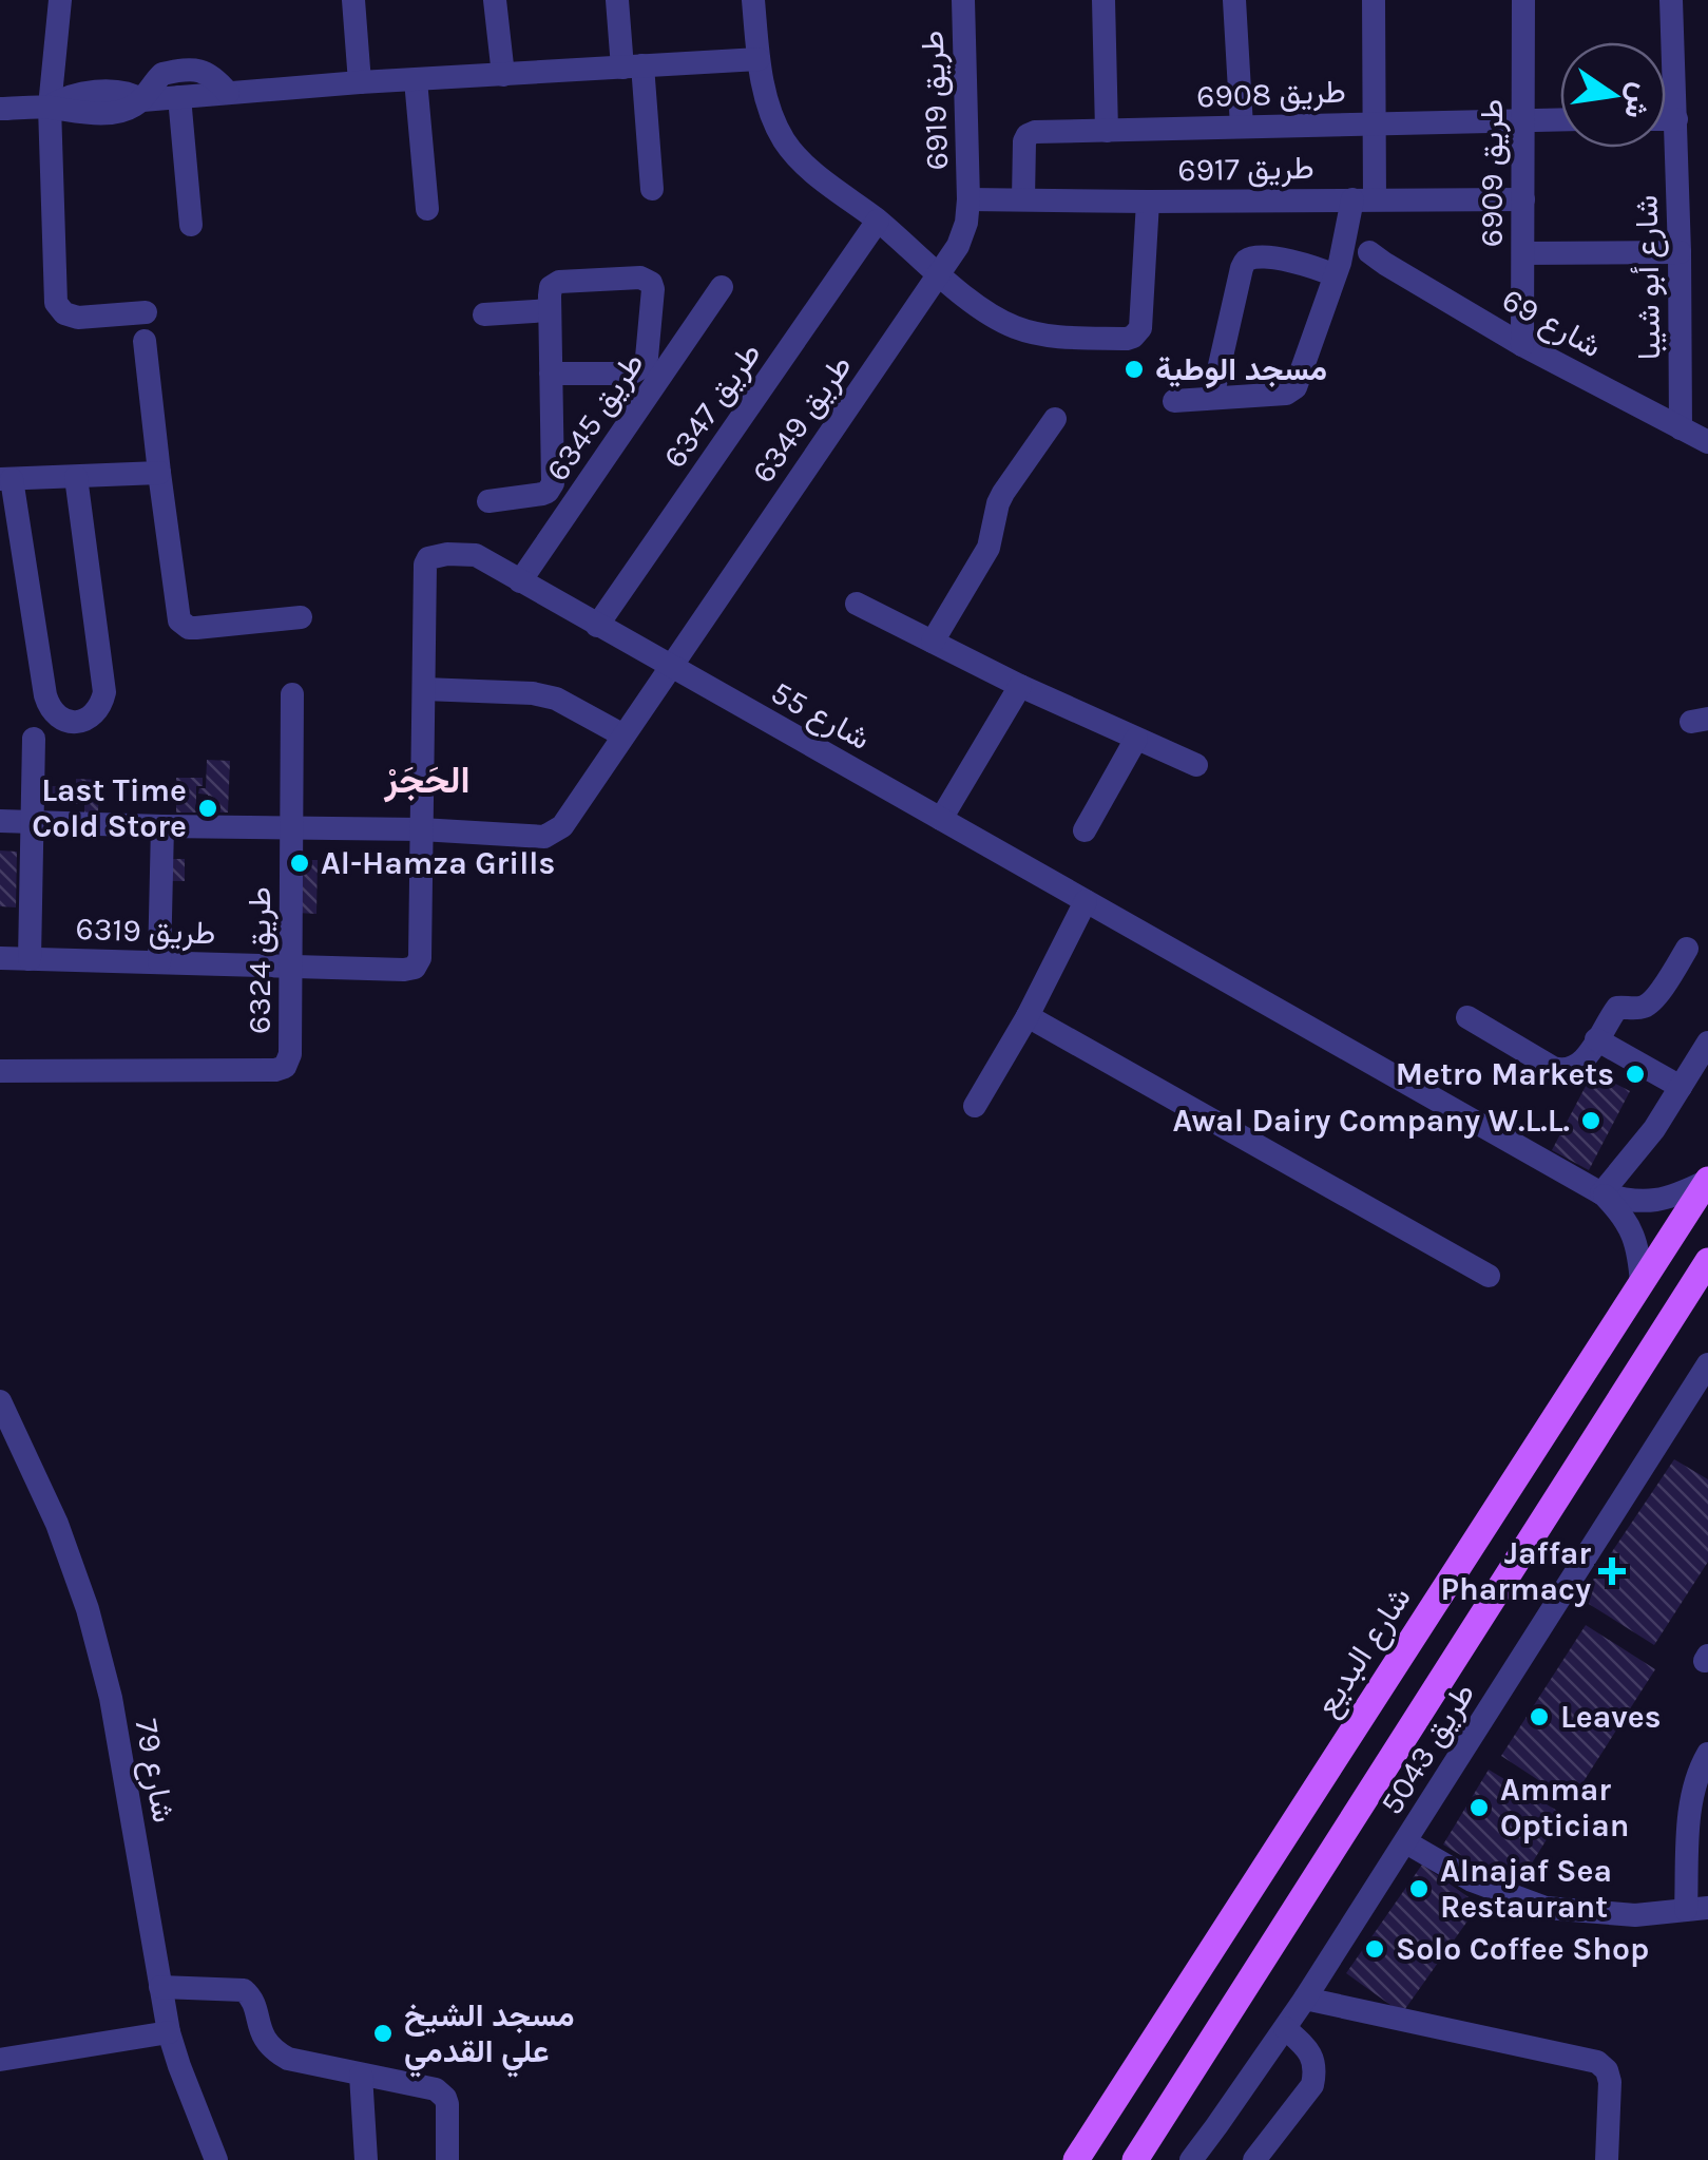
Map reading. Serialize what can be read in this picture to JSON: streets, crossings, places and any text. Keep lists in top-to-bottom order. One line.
{"streets":{"main road":["شارع البديع"],"street":["طريق 6908","طريق 6919","طريق 6917","طريق 6909","شارع أبو شيبا","شارع 69","طريق 6347","طريق 6345","طريق 6349","شارع 55","طريق 6319","طريق 6324","طريق 5043","شارع 79"]},"crossings":[["طريق 6908","طريق 6917"],["طريق 6908","طريق 6909"],["طريق 6919","طريق 6917"],["طريق 6919","طريق 6349"],["طريق 6917","طريق 6909"],["طريق 6917","طريق 6349"],["طريق 6909","شارع 69"],["شارع أبو شيبا","شارع 69"],["طريق 6347","شارع 55"],["طريق 6345","شارع 55"],["طريق 6349","شارع 55"],["شارع 55","شارع البديع"],["طريق 6319","طريق 6324"]],"districts":["الحَجَرْ"],"places":{"other":["مسجد الوطية","Last Time Cold Store","Al-Hamza Grills","Metro Markets","Awal Dairy Company W.L.L.","Leaves","Ammar Optician","Alnajaf Sea Restaurant","Solo Coffee Shop","مسجد الشيخ علي القدمي"],"health":["Jaffar Pharmacy"]},"north":"right"}
